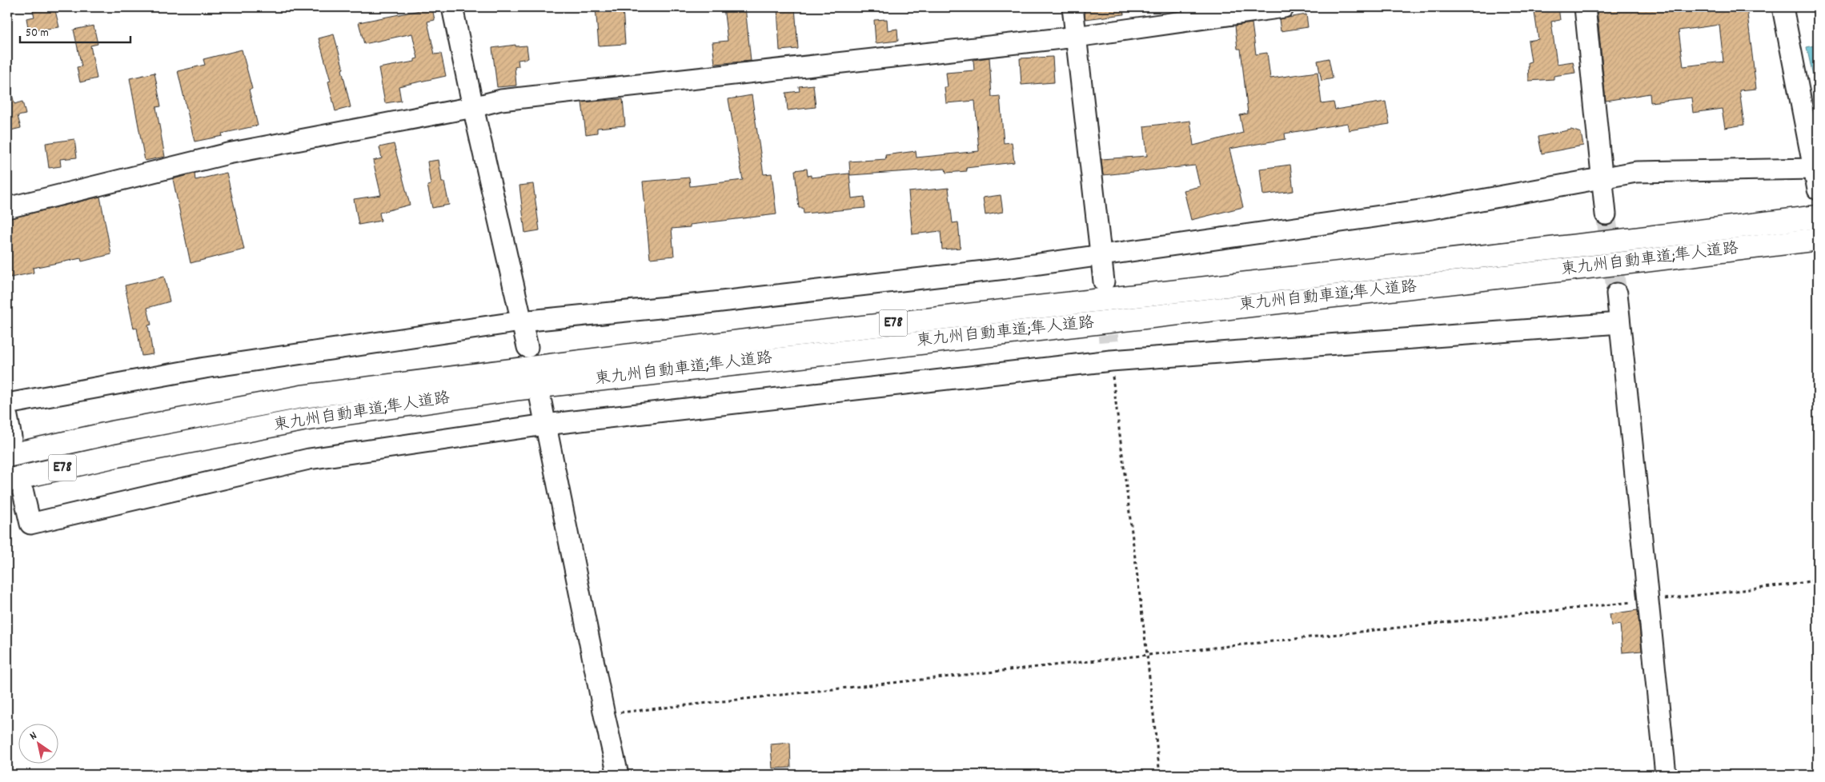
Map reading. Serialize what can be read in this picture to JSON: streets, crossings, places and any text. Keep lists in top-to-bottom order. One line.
{"streets":{"highway":["東九州自動車道;隼人道路","E78"]},"scale_bar":"50 m","north":"top left"}
